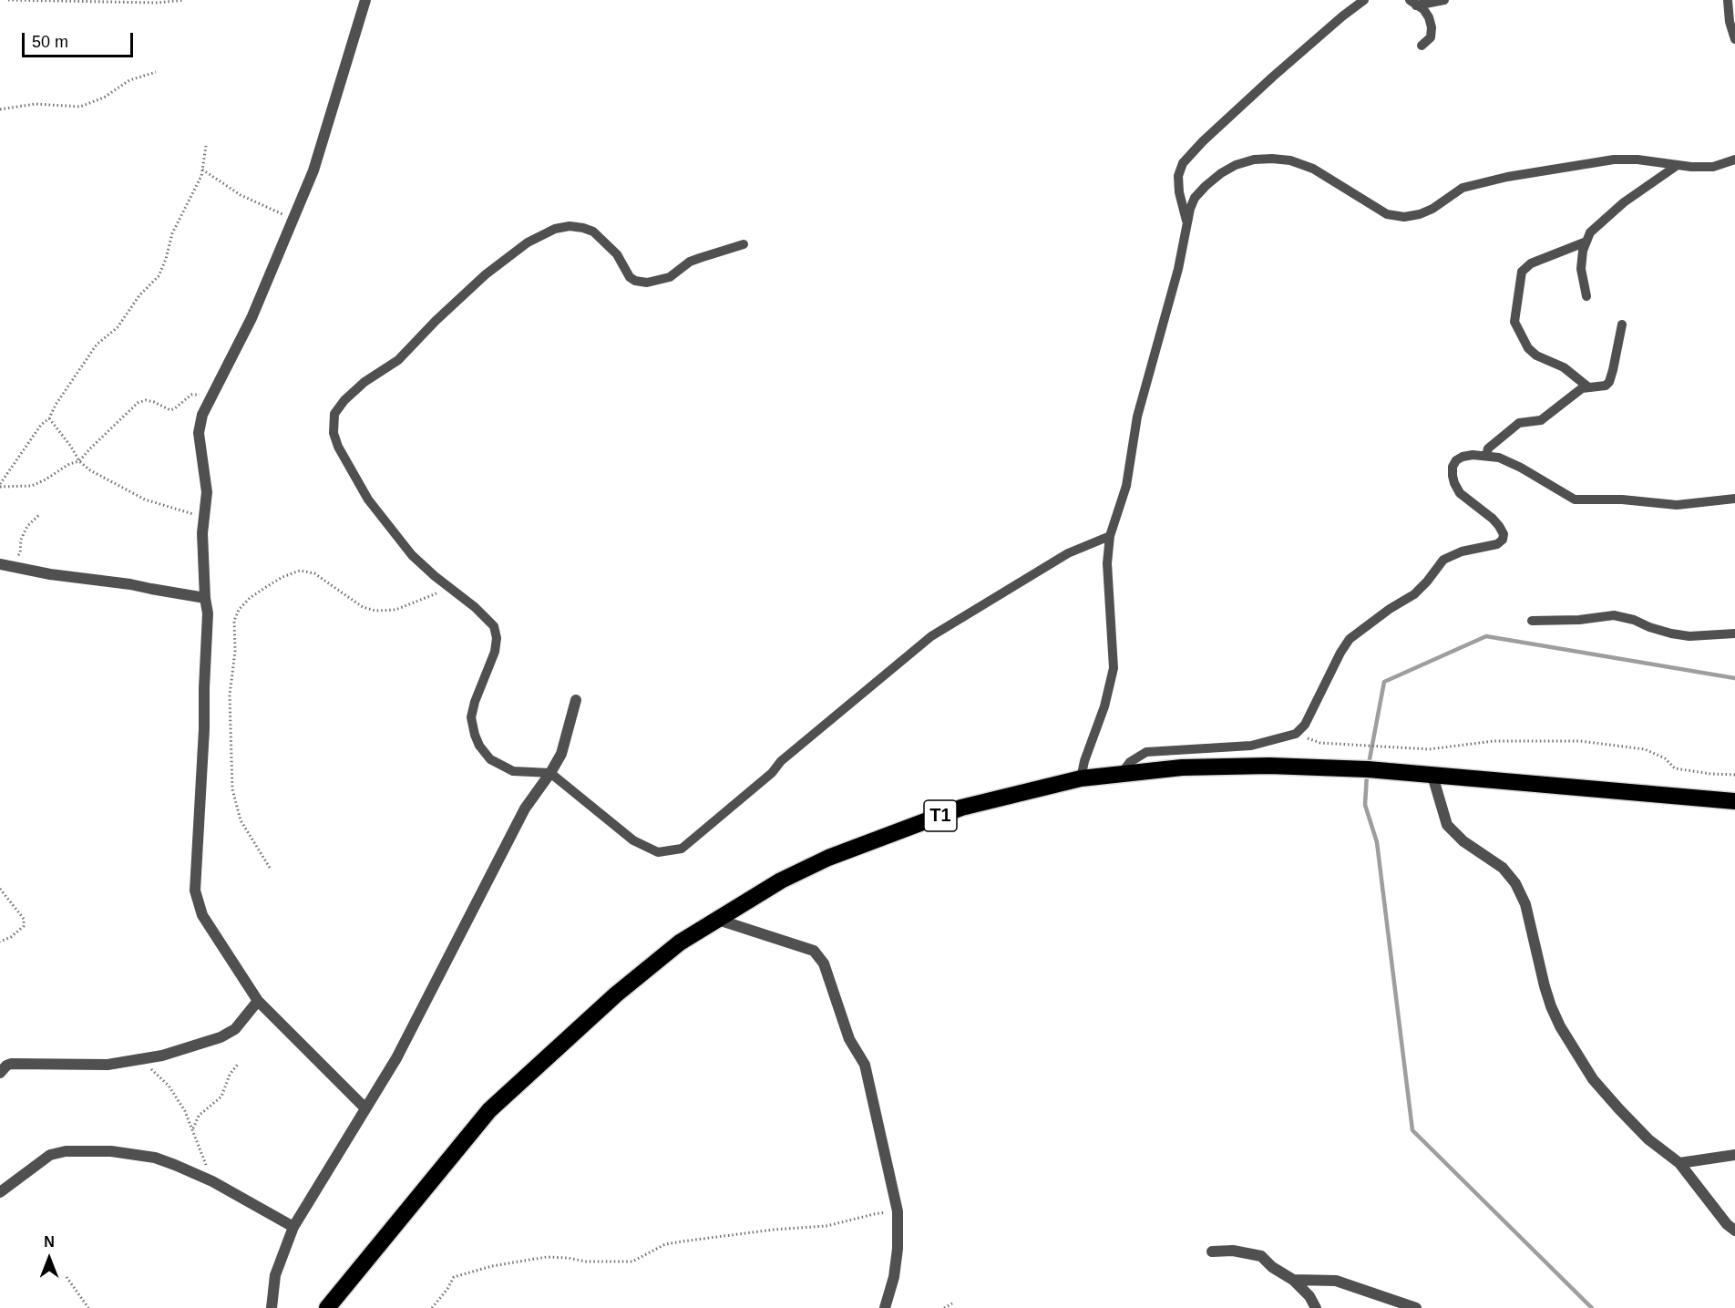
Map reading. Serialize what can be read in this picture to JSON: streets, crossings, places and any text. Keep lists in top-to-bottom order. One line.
{"streets":{"highway":["T1"]},"scale_bar":"50 m","north":"top"}
